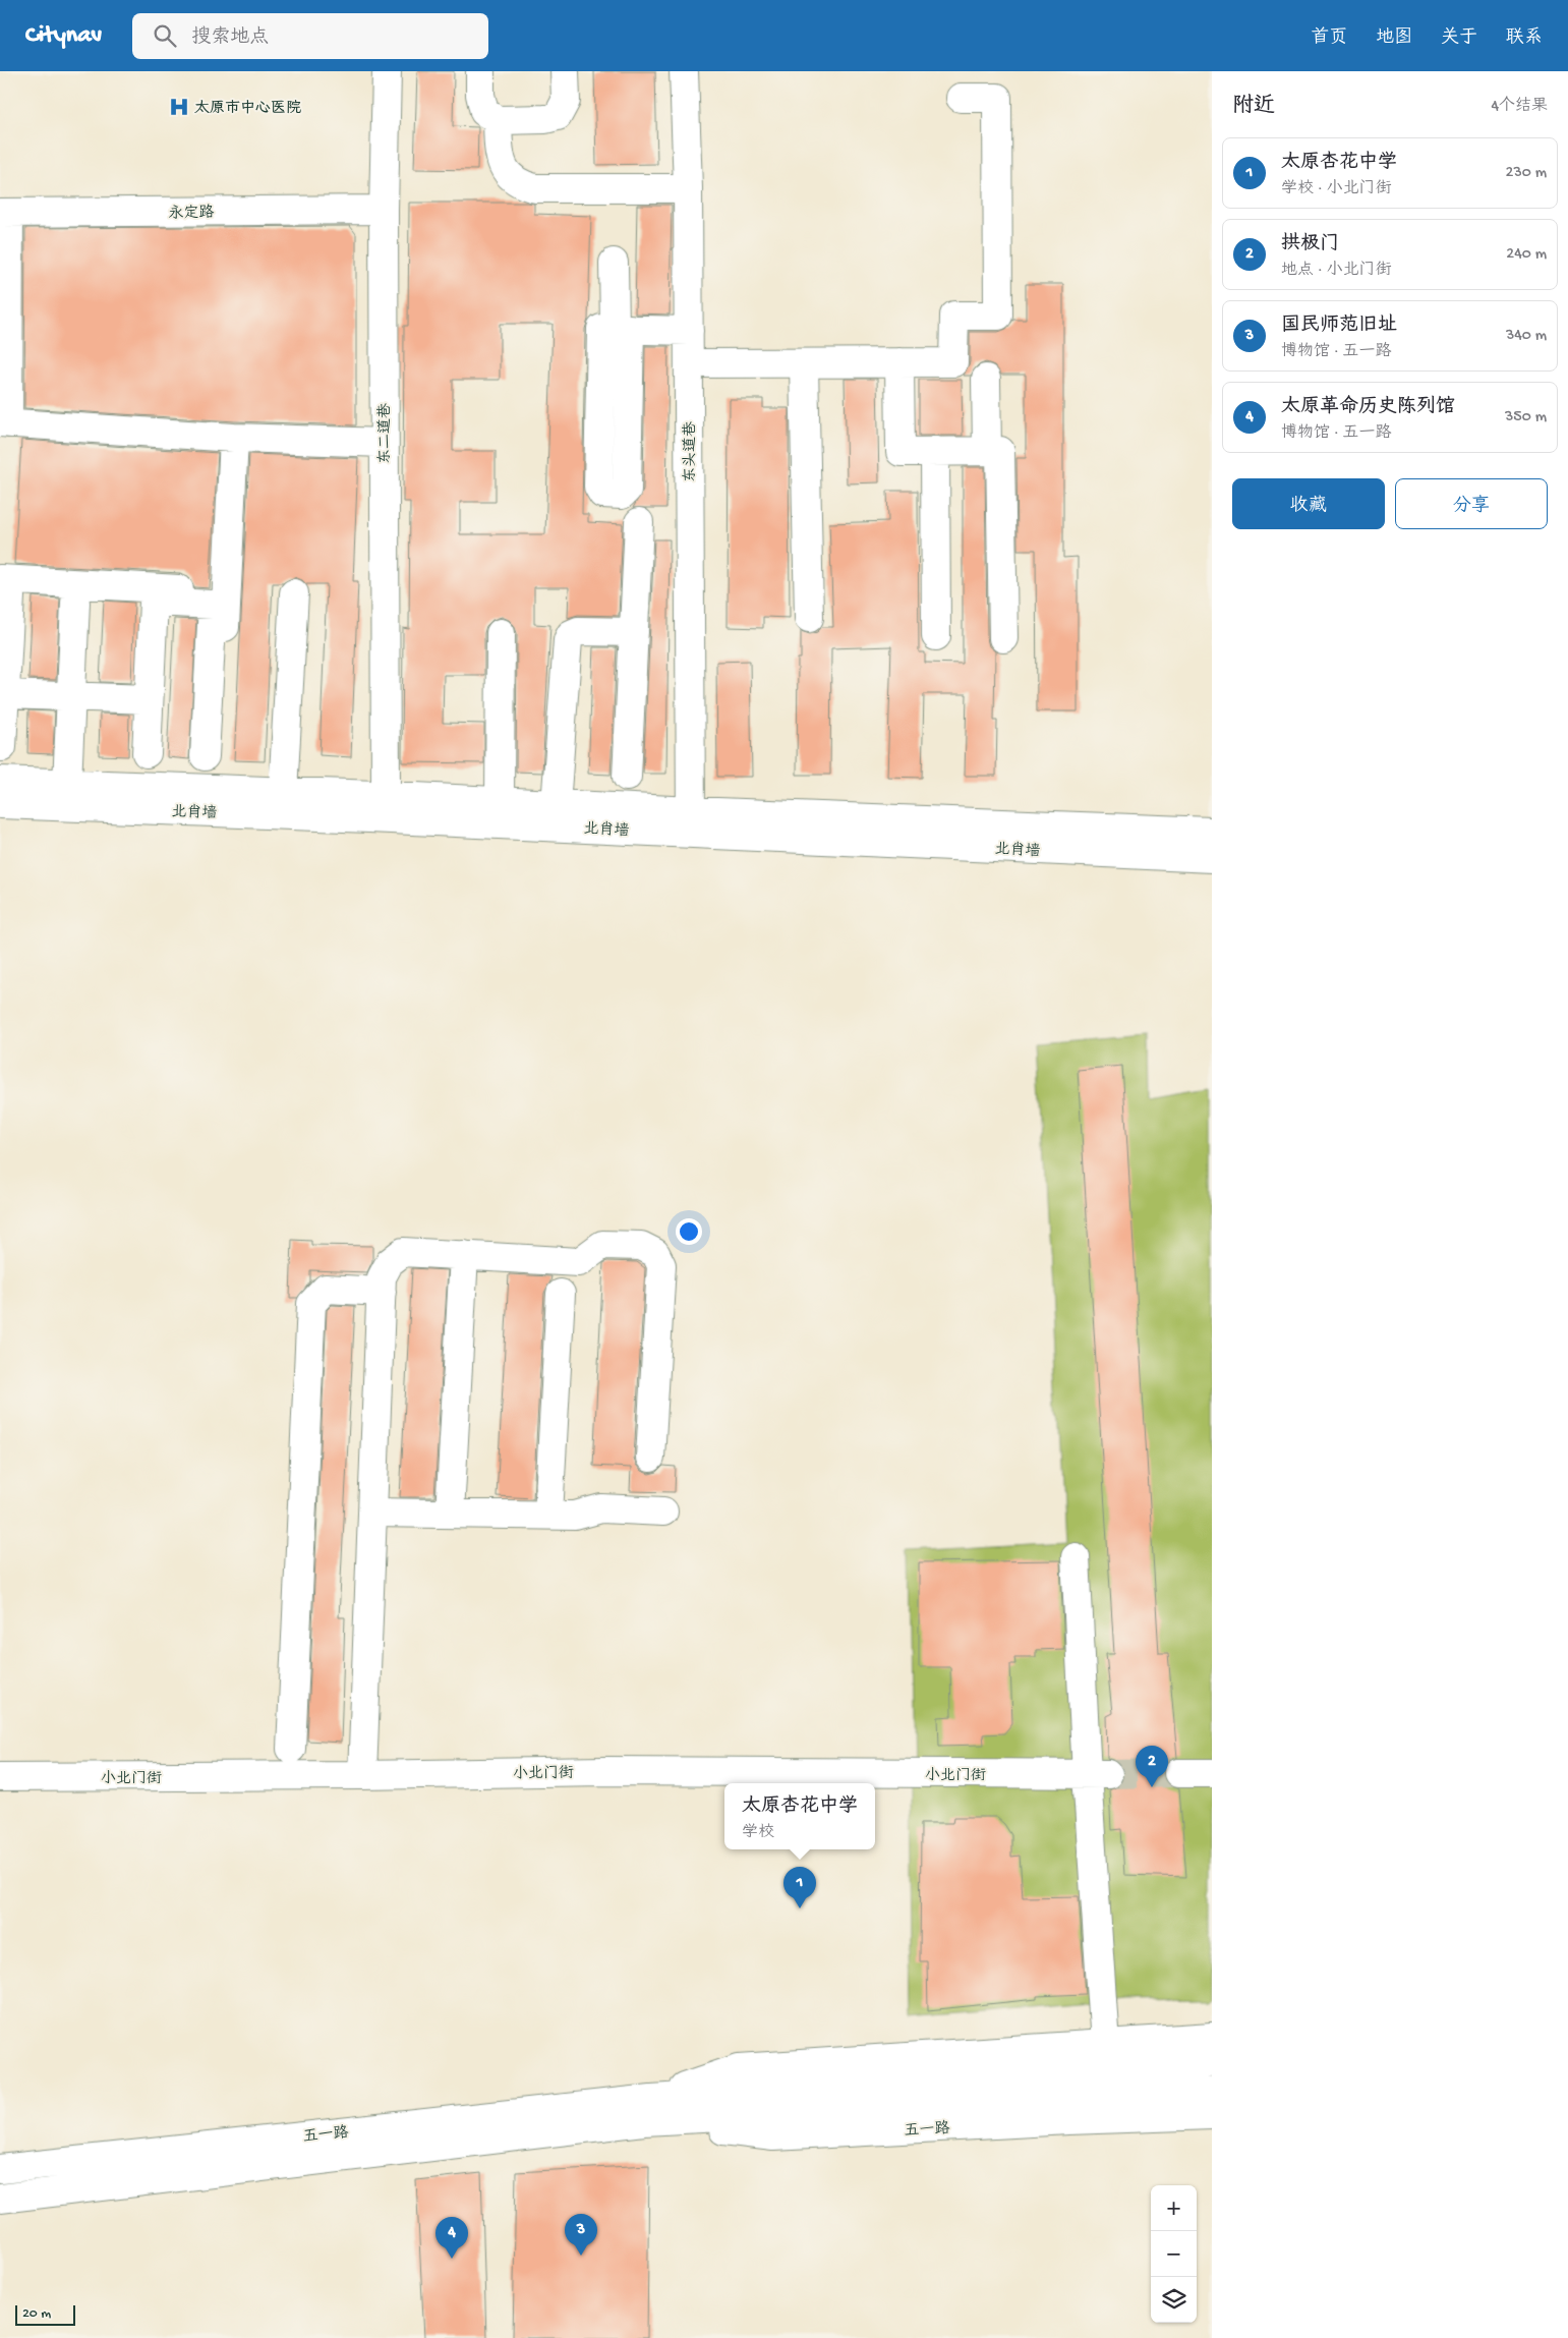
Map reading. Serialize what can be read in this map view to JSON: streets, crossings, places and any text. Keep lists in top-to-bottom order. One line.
{"streets":{"street":["永定路","东二道巷","东头道巷","北肖墙","小北门街","五一路"]},"crossings":[["永定路","东二道巷"],["东头道巷","北肖墙"]],"places":{"hospital":["太原市中心医院"]},"scale_bar":"20 m","page":{"header":"Citynav","search":"搜索地点","nav":["首页","地图","关于","联系"],"heading":["附近","4个结果"],"list":[{"mark":"1","name":"太原杏花中学","note":"学校 · 小北门街","value":"230 m"},{"mark":"2","name":"拱极门","note":"地点 · 小北门街","value":"240 m"},{"mark":"3","name":"国民师范旧址","note":"博物馆 · 五一路","value":"340 m"},{"mark":"4","name":"太原革命历史陈列馆","note":"博物馆 · 五一路","value":"350 m"}],"buttons":["收藏","分享"],"pins":["2","1","3","4"],"popup":["太原杏花中学","学校"],"map_buttons":["+","−"],"scale":"20 m"}}
